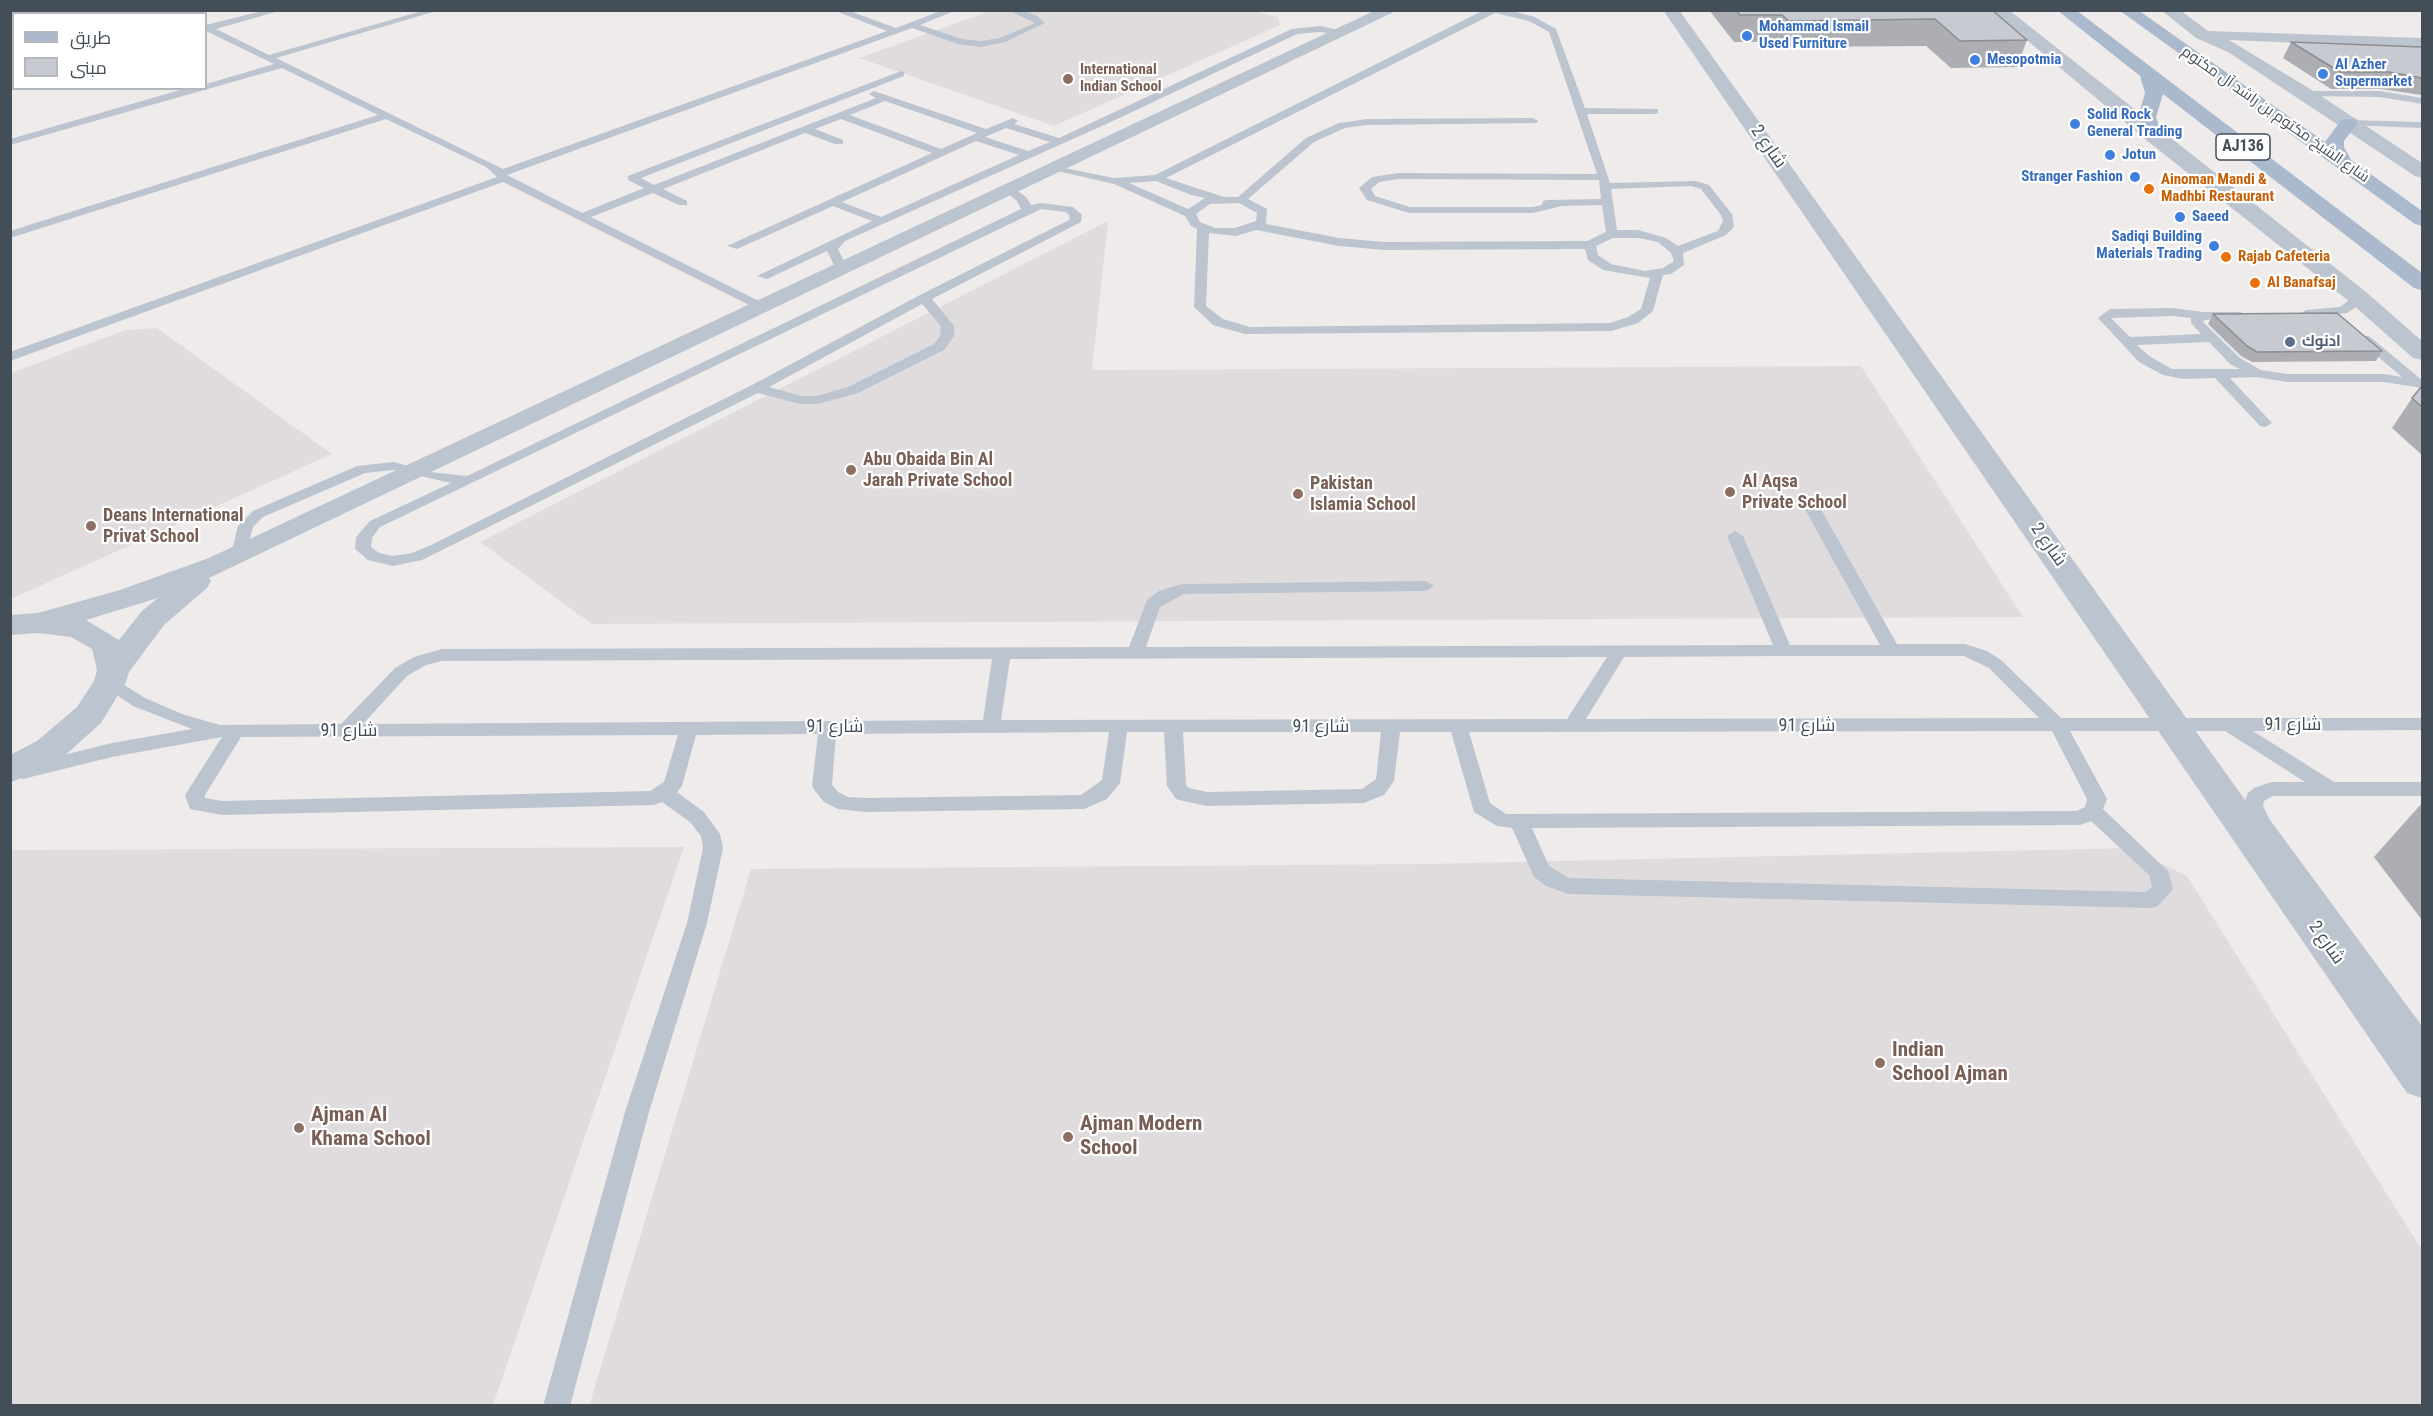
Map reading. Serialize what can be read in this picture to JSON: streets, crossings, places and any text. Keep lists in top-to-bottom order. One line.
{"streets":{"main road":["شارع الشيخ مكتوم بن راشد آل مكتوم","AJ136"],"street":["شارع 2"],"lane":["شارع 91"]},"crossings":[["شارع 2","شارع 91"]],"places":["Mohammad Ismail Used Furniture","Mesopotmia","Al Azher Supermarket","International Indian School","Solid Rock General Trading","Jotun","Stranger Fashion","Ainoman Mandi & Madhbi Restaurant","Saeed","Sadiqi Building Materials Trading","Rajab Cafeteria","Al Banafsaj","ادنوك","Abu Obaida Bin Al Jarah Private School","Al Aqsa Private School","Pakistan Islamia School","Deans International Privat School","Indian School Ajman","Ajman Al Khama School","Ajman Modern School"],"legend":["طريق","مبنى"]}
